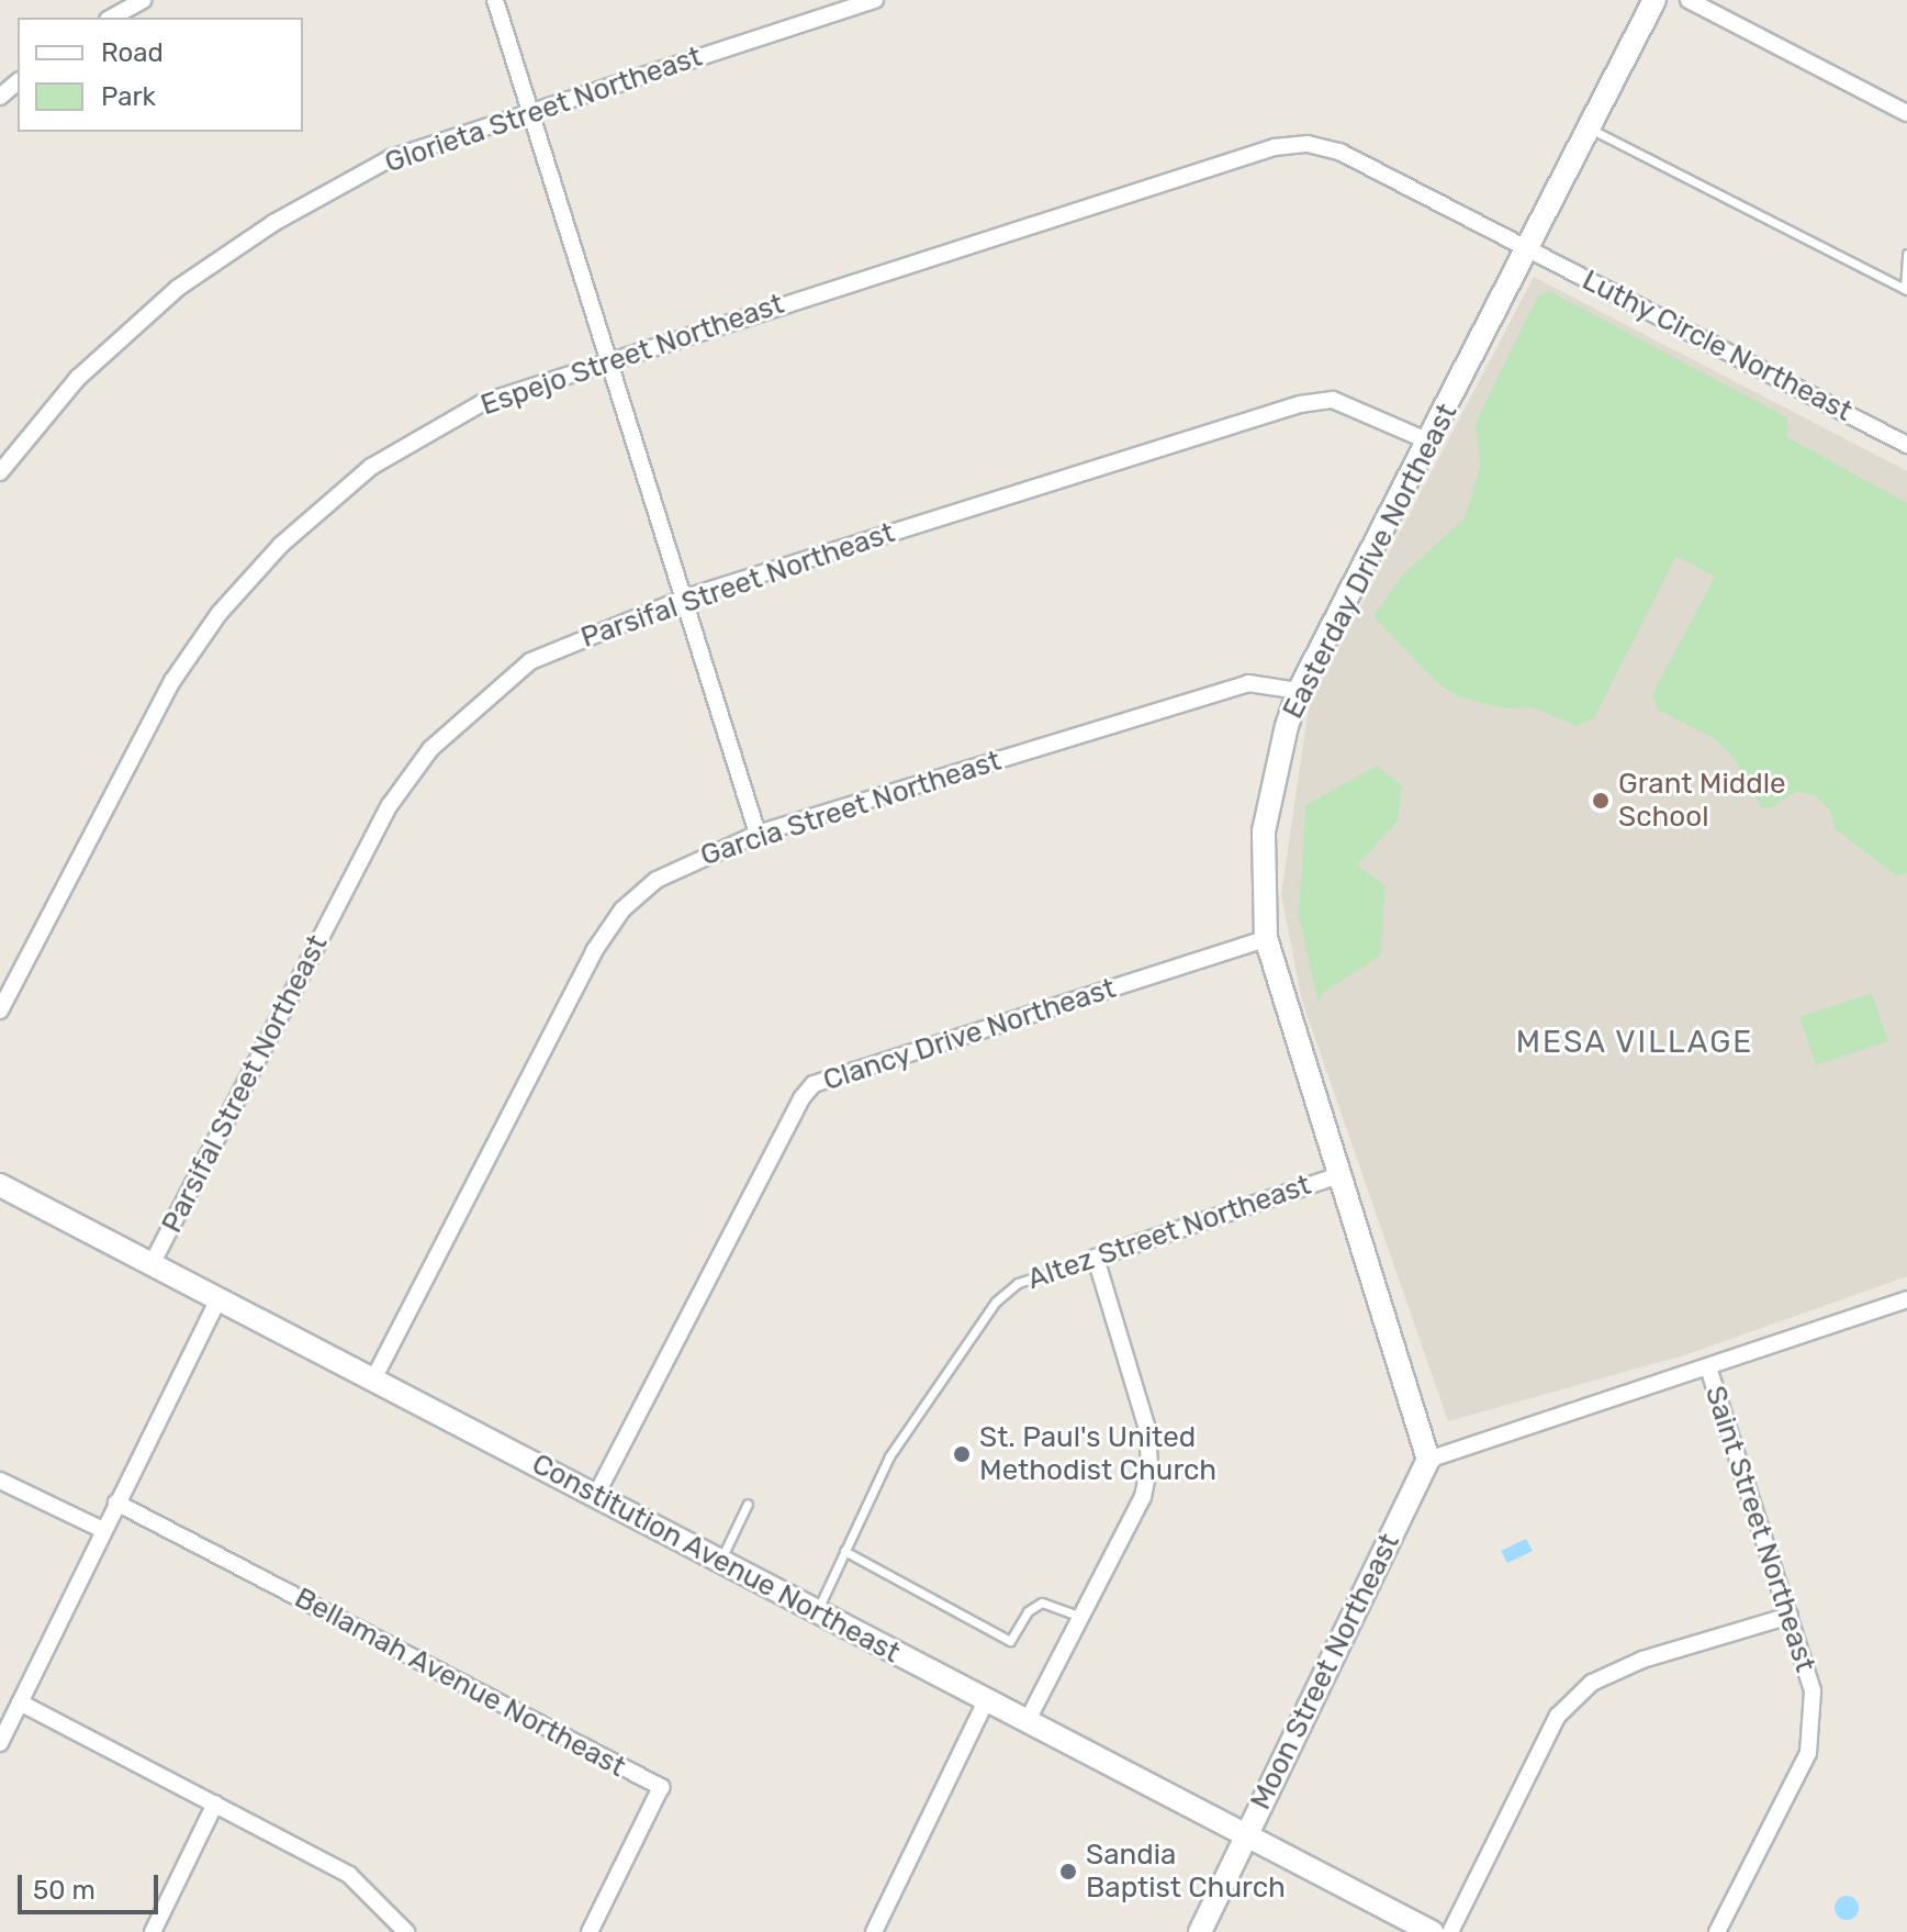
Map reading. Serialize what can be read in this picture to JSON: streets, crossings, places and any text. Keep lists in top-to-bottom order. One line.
{"streets":{"street":["Glorieta Street Northeast","Luthy Circle Northeast","Espejo Street Northeast","Easterday Drive Northeast","Parsifal Street Northeast","Garcia Street Northeast","Clancy Drive Northeast","Altez Street Northeast","Saint Street Northeast","Constitution Avenue Northeast","Moon Street Northeast","Bellamah Avenue Northeast"]},"crossings":[["Luthy Circle Northeast","Espejo Street Northeast"],["Luthy Circle Northeast","Easterday Drive Northeast"],["Espejo Street Northeast","Easterday Drive Northeast"],["Easterday Drive Northeast","Parsifal Street Northeast"],["Easterday Drive Northeast","Garcia Street Northeast"],["Easterday Drive Northeast","Clancy Drive Northeast"],["Easterday Drive Northeast","Altez Street Northeast"],["Easterday Drive Northeast","Moon Street Northeast"],["Parsifal Street Northeast","Constitution Avenue Northeast"],["Garcia Street Northeast","Constitution Avenue Northeast"],["Clancy Drive Northeast","Constitution Avenue Northeast"],["Altez Street Northeast","Constitution Avenue Northeast"],["Constitution Avenue Northeast","Moon Street Northeast"]],"districts":["MESA VILLAGE"],"places":["Grant Middle School","St. Paul's United Methodist Church","Sandia Baptist Church"],"legend":["Road","Park"],"scale_bar":"50 m"}
